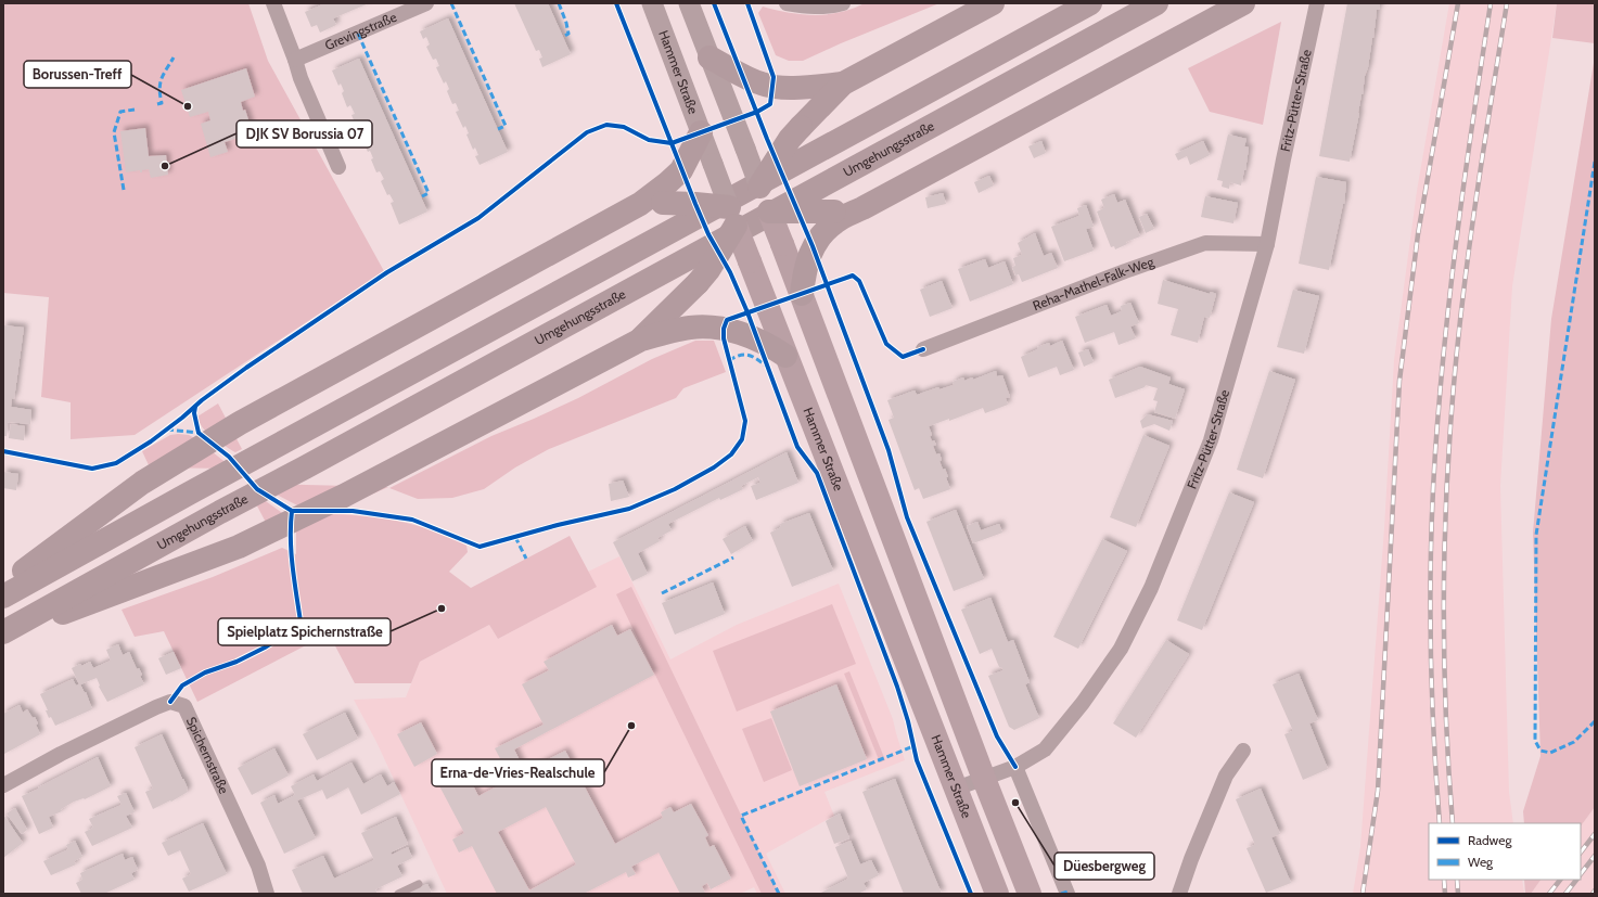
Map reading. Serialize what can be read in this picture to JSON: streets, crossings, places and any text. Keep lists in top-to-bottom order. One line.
{"streets":{"highway":["Umgehungsstraße"],"main road":["Hammer Straße"],"street":["Grevingstraße","Fritz-Pütter-Straße","Reha-Mathel-Falk-Weg","Spichernstraße"]},"crossings":[["Hammer Straße","Fritz-Pütter-Straße"],["Fritz-Pütter-Straße","Reha-Mathel-Falk-Weg"]],"places":["Borussen-Treff","DJK SV Borussia 07","Spielplatz Spichernstraße","Erna-de-Vries-Realschule","Düesbergweg"],"legend":["Radweg","Weg"]}
